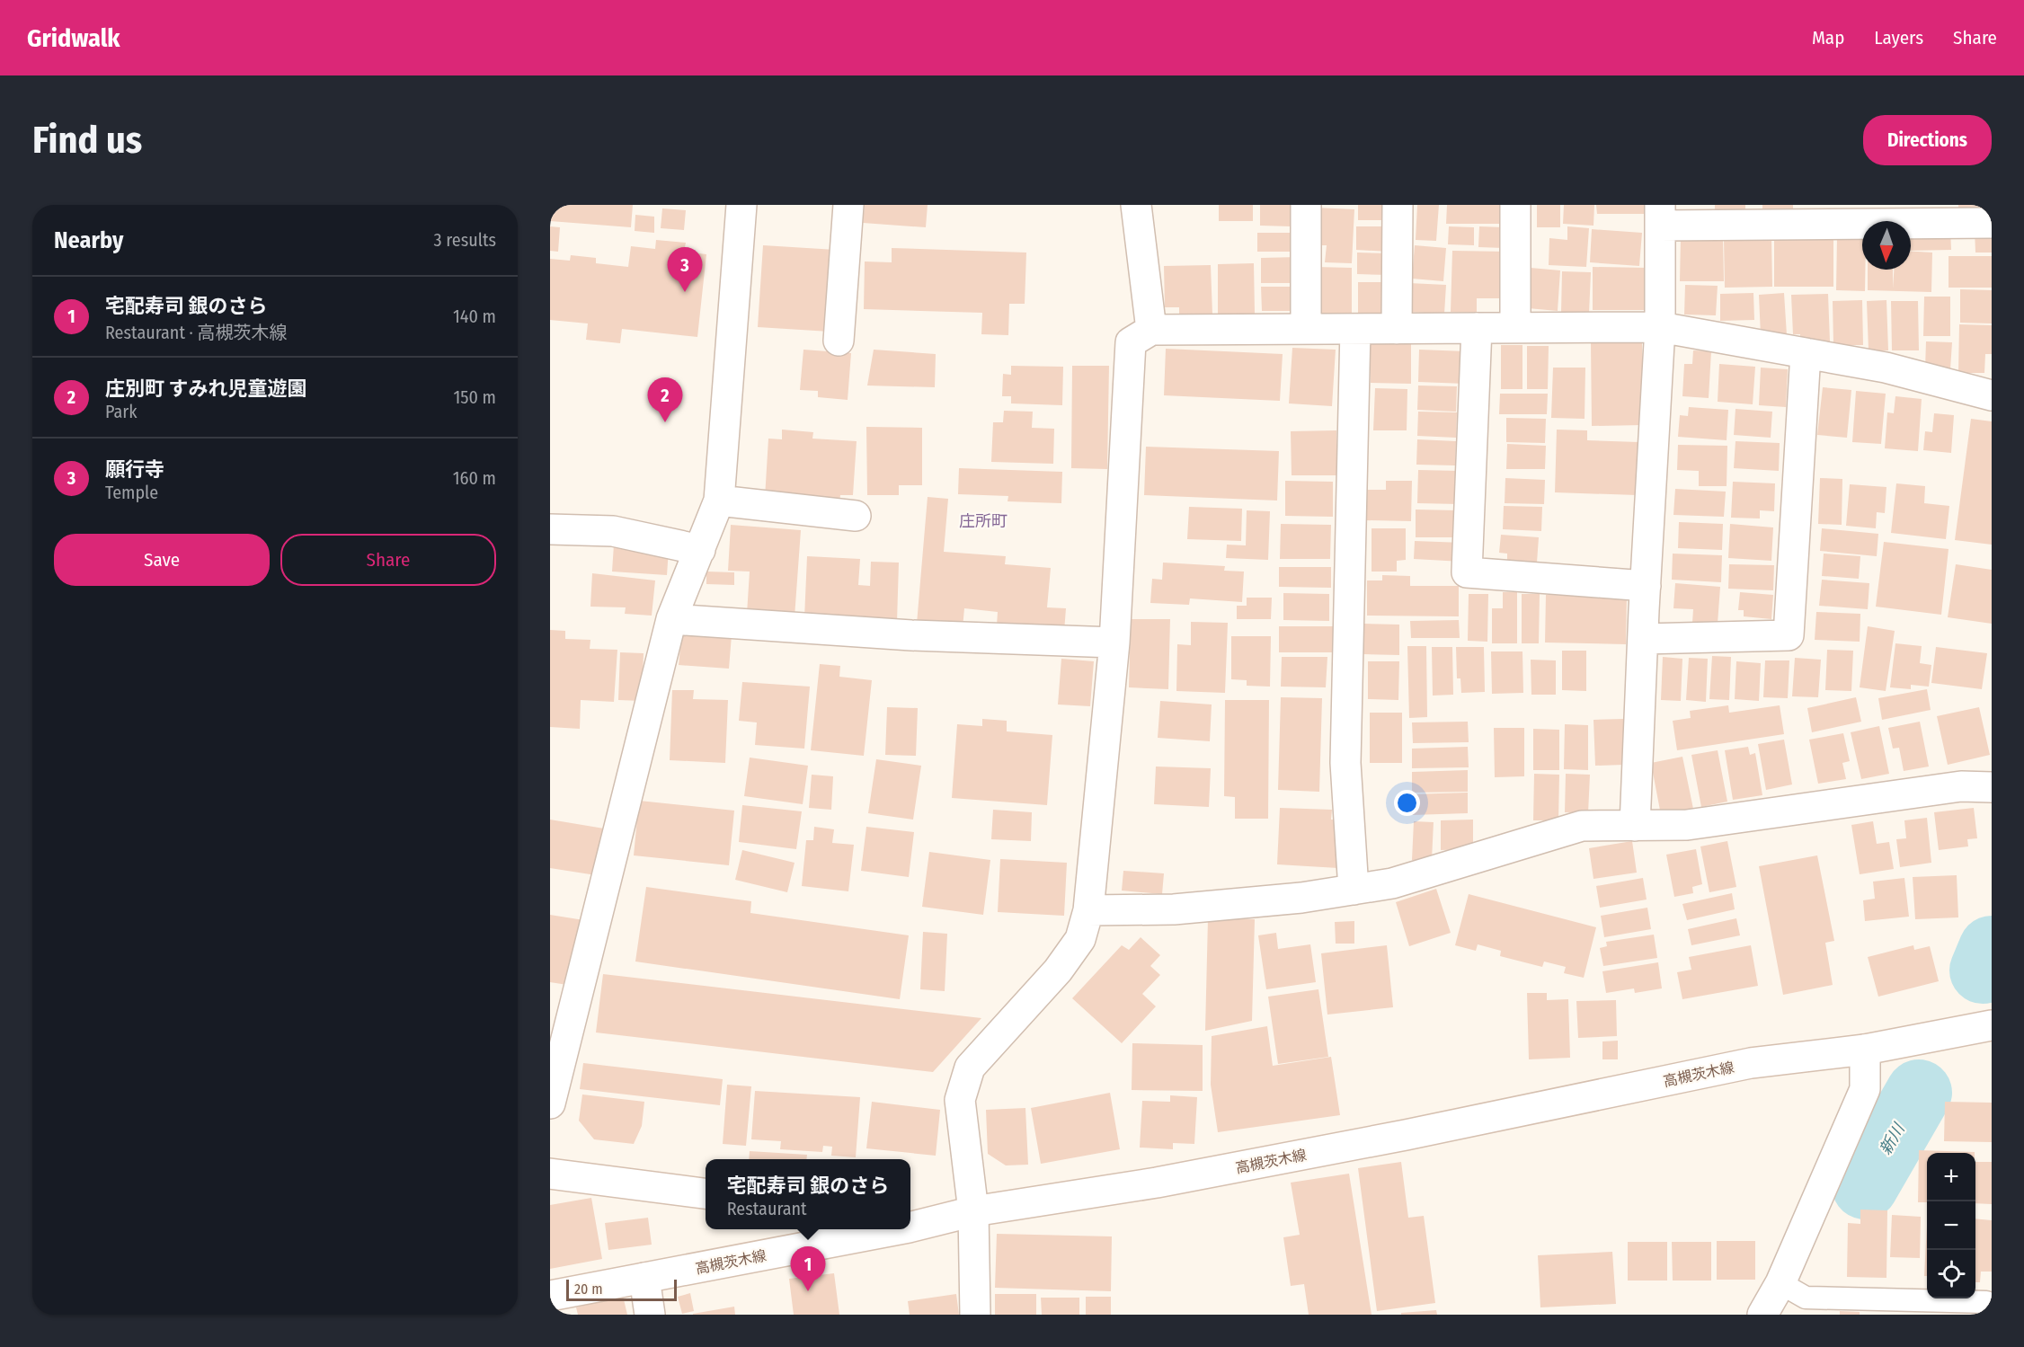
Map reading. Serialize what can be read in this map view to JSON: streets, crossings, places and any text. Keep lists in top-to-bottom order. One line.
{"streets":{"street":["高槻茨木線"]},"districts":["庄所町"],"water":["新川"],"scale_bar":"20 m","north":"bottom","page":{"header":"Gridwalk","nav":["Map","Layers","Share"],"buttons":["Directions",["Save","Share"]],"title":"Find us","heading":["Nearby","3 results"],"pins":["3","2","1"],"list":[{"mark":"1","name":"宅配寿司 銀のさら","note":"Restaurant · 高槻茨木線","value":"140 m"},{"mark":"2","name":"庄別町 すみれ児童遊園","note":"Park","value":"150 m"},{"mark":"3","name":"願行寺","note":"Temple","value":"160 m"}],"map_buttons":["+","−"],"popup":["宅配寿司 銀のさら","Restaurant"],"scale":"20 m"}}
